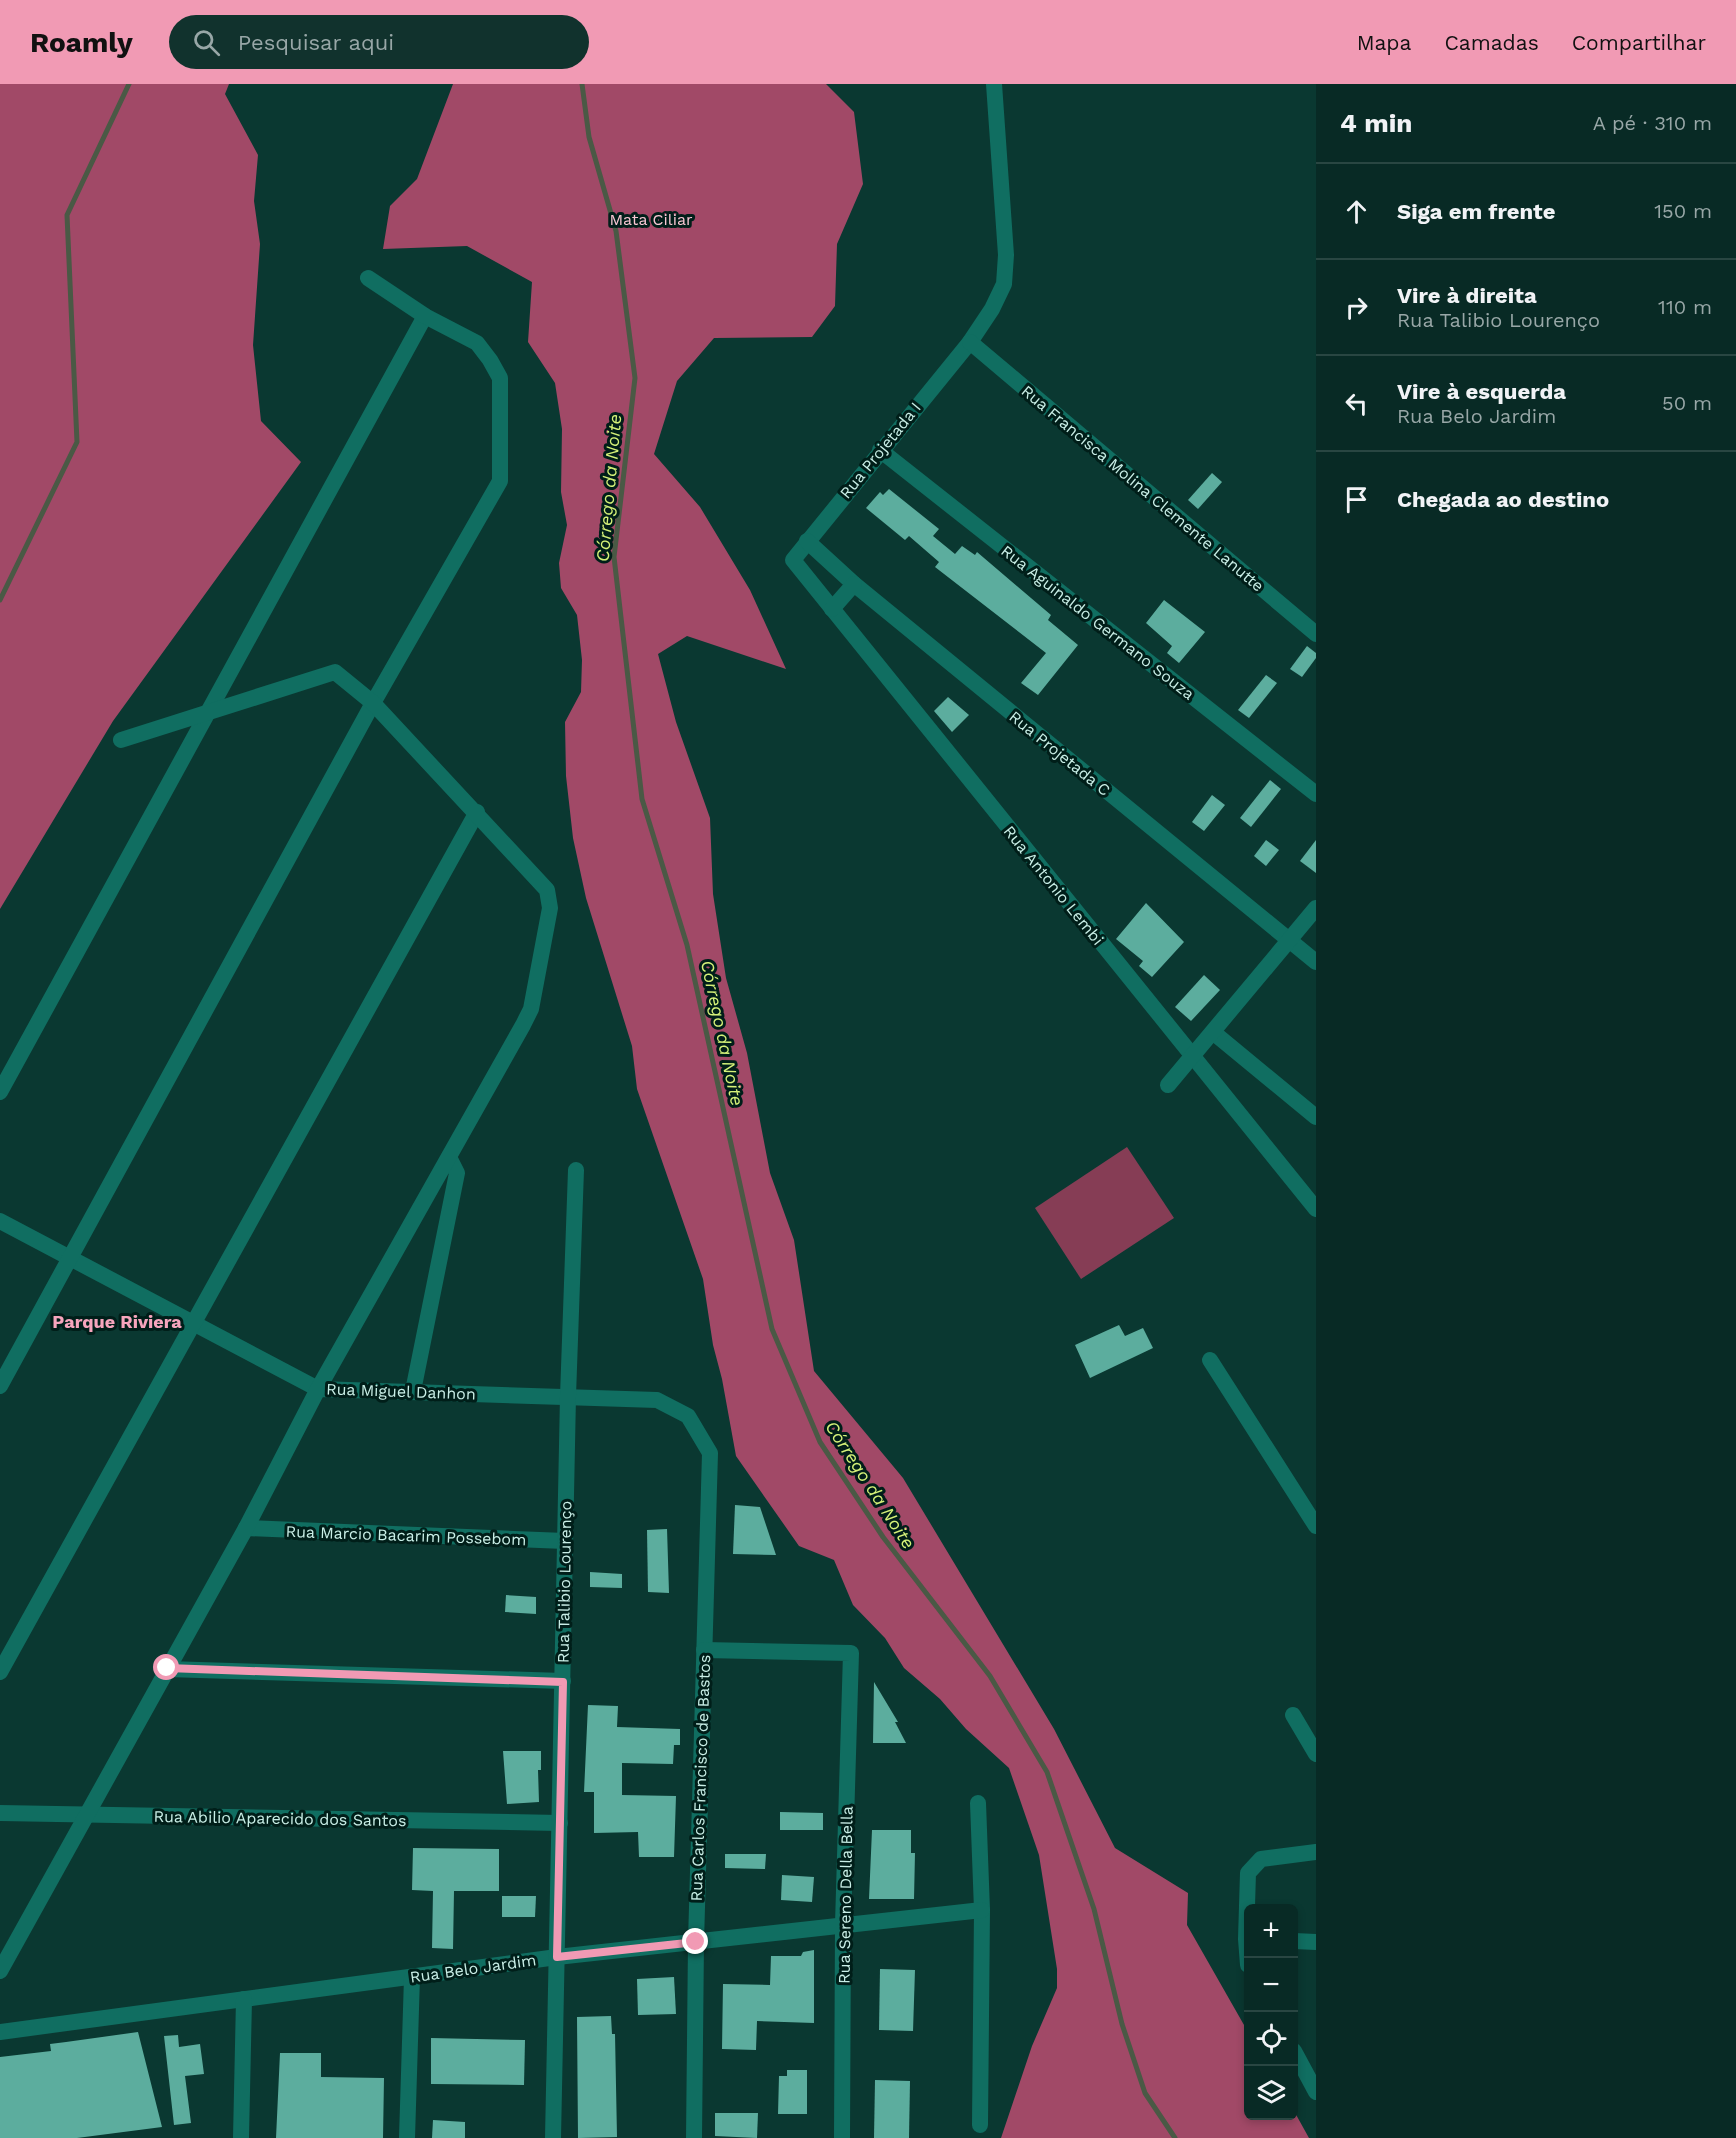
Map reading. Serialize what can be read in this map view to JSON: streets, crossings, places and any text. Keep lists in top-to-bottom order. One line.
{"streets":{"street":["Rua Projetada I","Rua Francisca Molina Clemente Lanutte","Rua Aguinaldo Germano Souza","Rua Projetada C","Rua Antonio Lembi","Rua Miguel Danhon","Rua Marcio Bacarim Possebom","Rua Talibio Lourenço","Rua Carlos Francisco de Bastos","Rua Abilio Aparecido dos Santos","Rua Sereno Della Bella","Rua Belo Jardim"]},"crossings":[["Rua Projetada I","Rua Francisca Molina Clemente Lanutte"],["Rua Projetada I","Rua Aguinaldo Germano Souza"],["Rua Projetada I","Rua Projetada C"],["Rua Projetada I","Rua Antonio Lembi"],["Rua Miguel Danhon","Rua Talibio Lourenço"],["Rua Miguel Danhon","Rua Carlos Francisco de Bastos"],["Rua Marcio Bacarim Possebom","Rua Talibio Lourenço"],["Rua Talibio Lourenço","Rua Abilio Aparecido dos Santos"],["Rua Talibio Lourenço","Rua Belo Jardim"],["Rua Carlos Francisco de Bastos","Rua Sereno Della Bella"],["Rua Carlos Francisco de Bastos","Rua Belo Jardim"],["Rua Sereno Della Bella","Rua Belo Jardim"]],"districts":["Parque Riviera"],"water":["Córrego da Noite"],"parks":["Mata Ciliar"],"page":{"header":"Roamly","search":"Pesquisar aqui","nav":["Mapa","Camadas","Compartilhar"],"heading":["4 min","A pé · 310 m"],"list":[["Siga em frente","150 m"],["Vire à direita","Rua Talibio Lourenço","110 m"],["Vire à esquerda","Rua Belo Jardim","50 m"],"Chegada ao destino"],"map_buttons":["+","−"]}}
